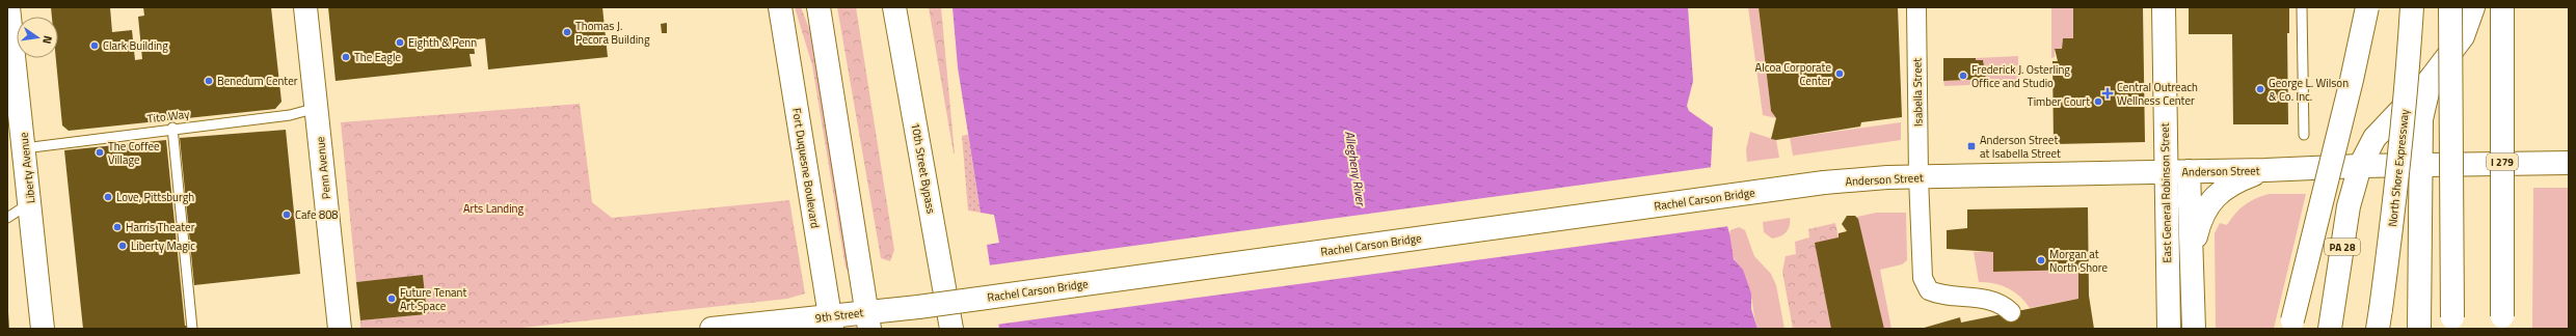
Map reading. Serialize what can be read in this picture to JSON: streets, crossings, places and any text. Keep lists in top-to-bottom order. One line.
{"streets":{"main road":["I 279","Liberty Avenue","Penn Avenue","Fort Duquesne Boulevard","10th Street Bypass","North Shore Expressway","Anderson Street","East General Robinson Street","Rachel Carson Bridge","PA 28","9th Street"],"street":["Isabella Street"],"lane":["Tito Way"]},"crossings":[["Isabella Street","Anderson Street"],["Tito Way","Liberty Avenue"],["Tito Way","Penn Avenue"],["Fort Duquesne Boulevard","9th Street"],["Anderson Street","East General Robinson Street"],["Anderson Street","Rachel Carson Bridge"],["Anderson Street","PA 28"],["Rachel Carson Bridge","9th Street"]],"water":["Allegheny River"],"parks":["Arts Landing"],"places":{"other":["Thomas J. Pecora Building","Eighth & Penn","Clark Building","The Eagle","Alcoa Corporate Center","Frederick J. Osterling Office and Studio","Benedum Center","George L. Wilson & Co. Inc.","Timber Court","The Coffee Village","Love, Pittsburgh","Cafe 808","Harris Theater","Liberty Magic","Morgan at North Shore","Future Tenant Art Space"],"health":["Central Outreach Wellness Center"],"transit":["Anderson Street at Isabella Street"]},"north":"right"}
